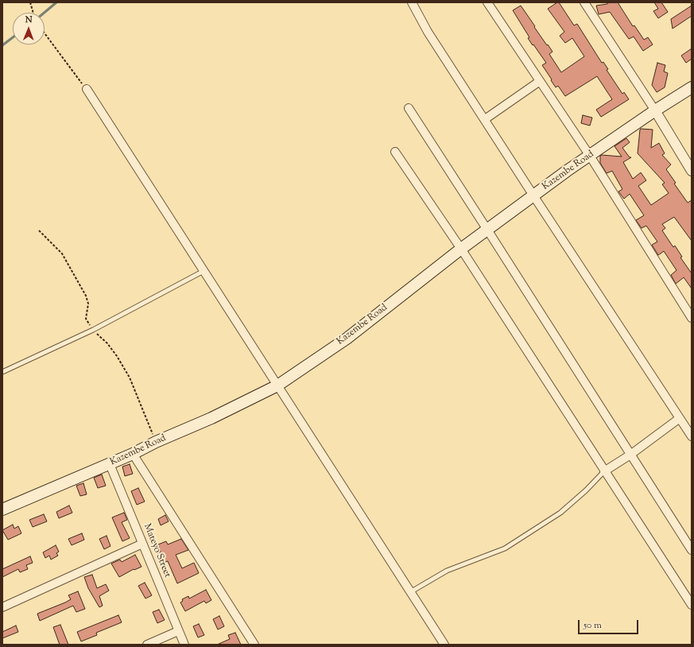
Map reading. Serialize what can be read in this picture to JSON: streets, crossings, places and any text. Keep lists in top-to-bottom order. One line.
{"streets":{"main road":["Kazembe Road"],"street":["Mateyo Street"]},"crossings":[["Kazembe Road","Mateyo Street"]],"scale_bar":"50 m","north":"top"}
